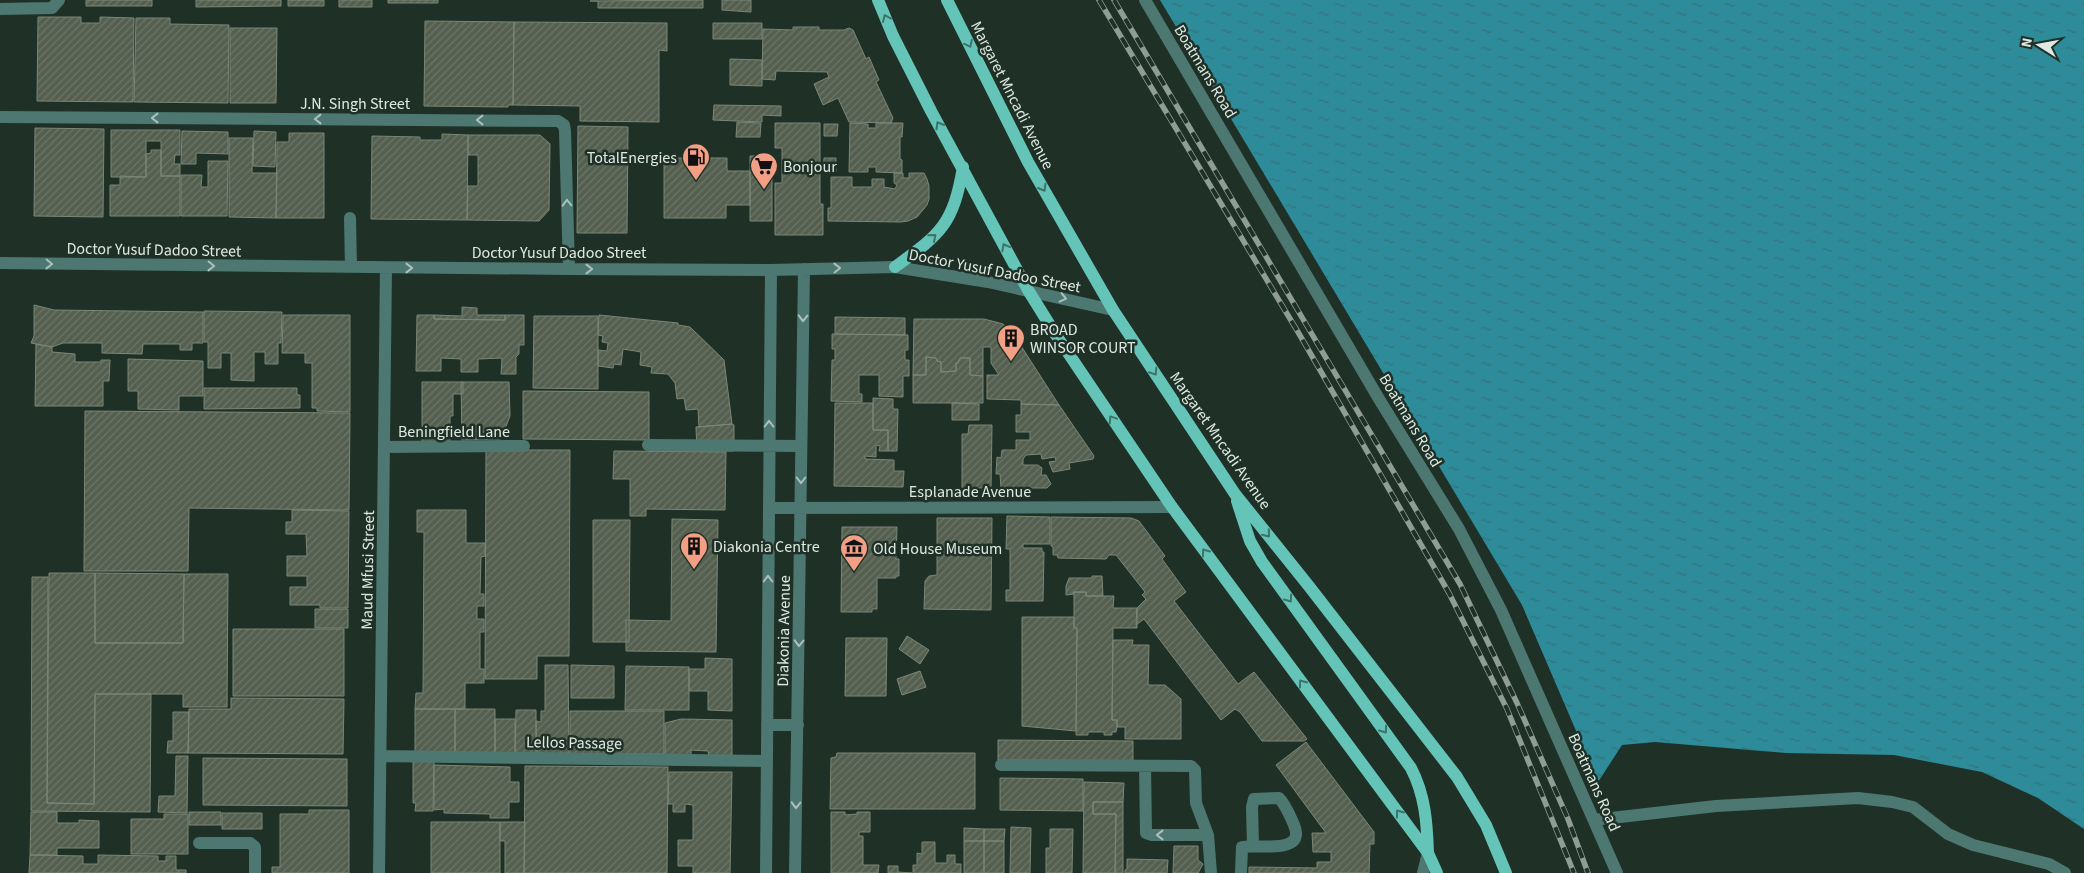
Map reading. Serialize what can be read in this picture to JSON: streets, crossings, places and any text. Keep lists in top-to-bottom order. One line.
{"streets":{"main road":["Margaret Mncadi Avenue"],"street":["Boatmans Road","J.N. Singh Street","Doctor Yusuf Dadoo Street","Beningfield Lane","Esplanade Avenue","Maud Mfusi Street","Diakonia Avenue","Lellos Passage"]},"crossings":[["Margaret Mncadi Avenue","Doctor Yusuf Dadoo Street"],["J.N. Singh Street","Doctor Yusuf Dadoo Street"],["Doctor Yusuf Dadoo Street","Maud Mfusi Street"],["Doctor Yusuf Dadoo Street","Diakonia Avenue"],["Beningfield Lane","Maud Mfusi Street"],["Esplanade Avenue","Diakonia Avenue"],["Maud Mfusi Street","Lellos Passage"],["Diakonia Avenue","Lellos Passage"]],"one_way":["J.N. Singh Street","Doctor Yusuf Dadoo Street"],"places":{"fuel station":["TotalEnergies"],"supermarket":["Bonjour"],"building":["BROAD WINSOR COURT","Diakonia Centre"],"museum":["Old House Museum"]},"north":"left"}
